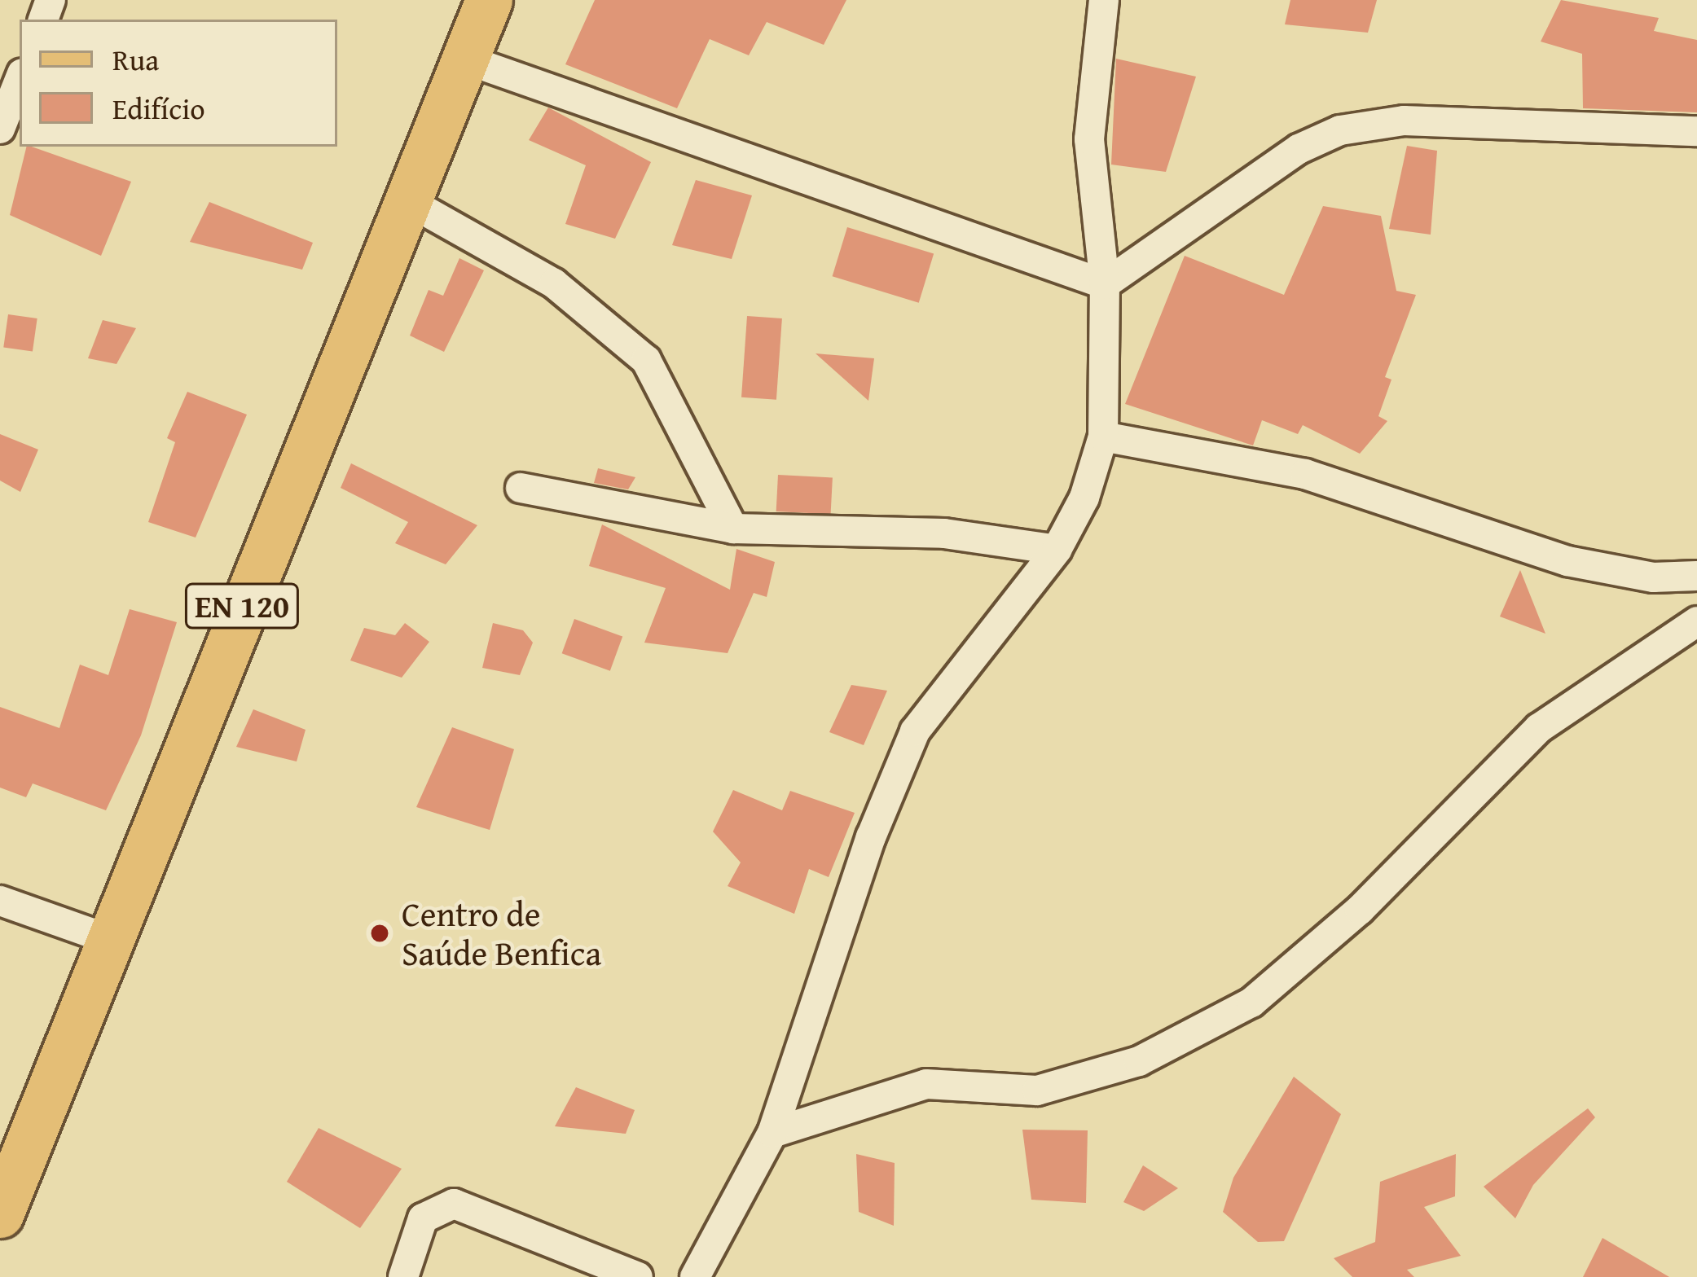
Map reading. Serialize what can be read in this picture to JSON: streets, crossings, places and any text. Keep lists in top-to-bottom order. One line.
{"streets":{"main road":["EN 120"]},"places":["Centro de Saúde Benfica"],"legend":["Rua","Edifício"]}
